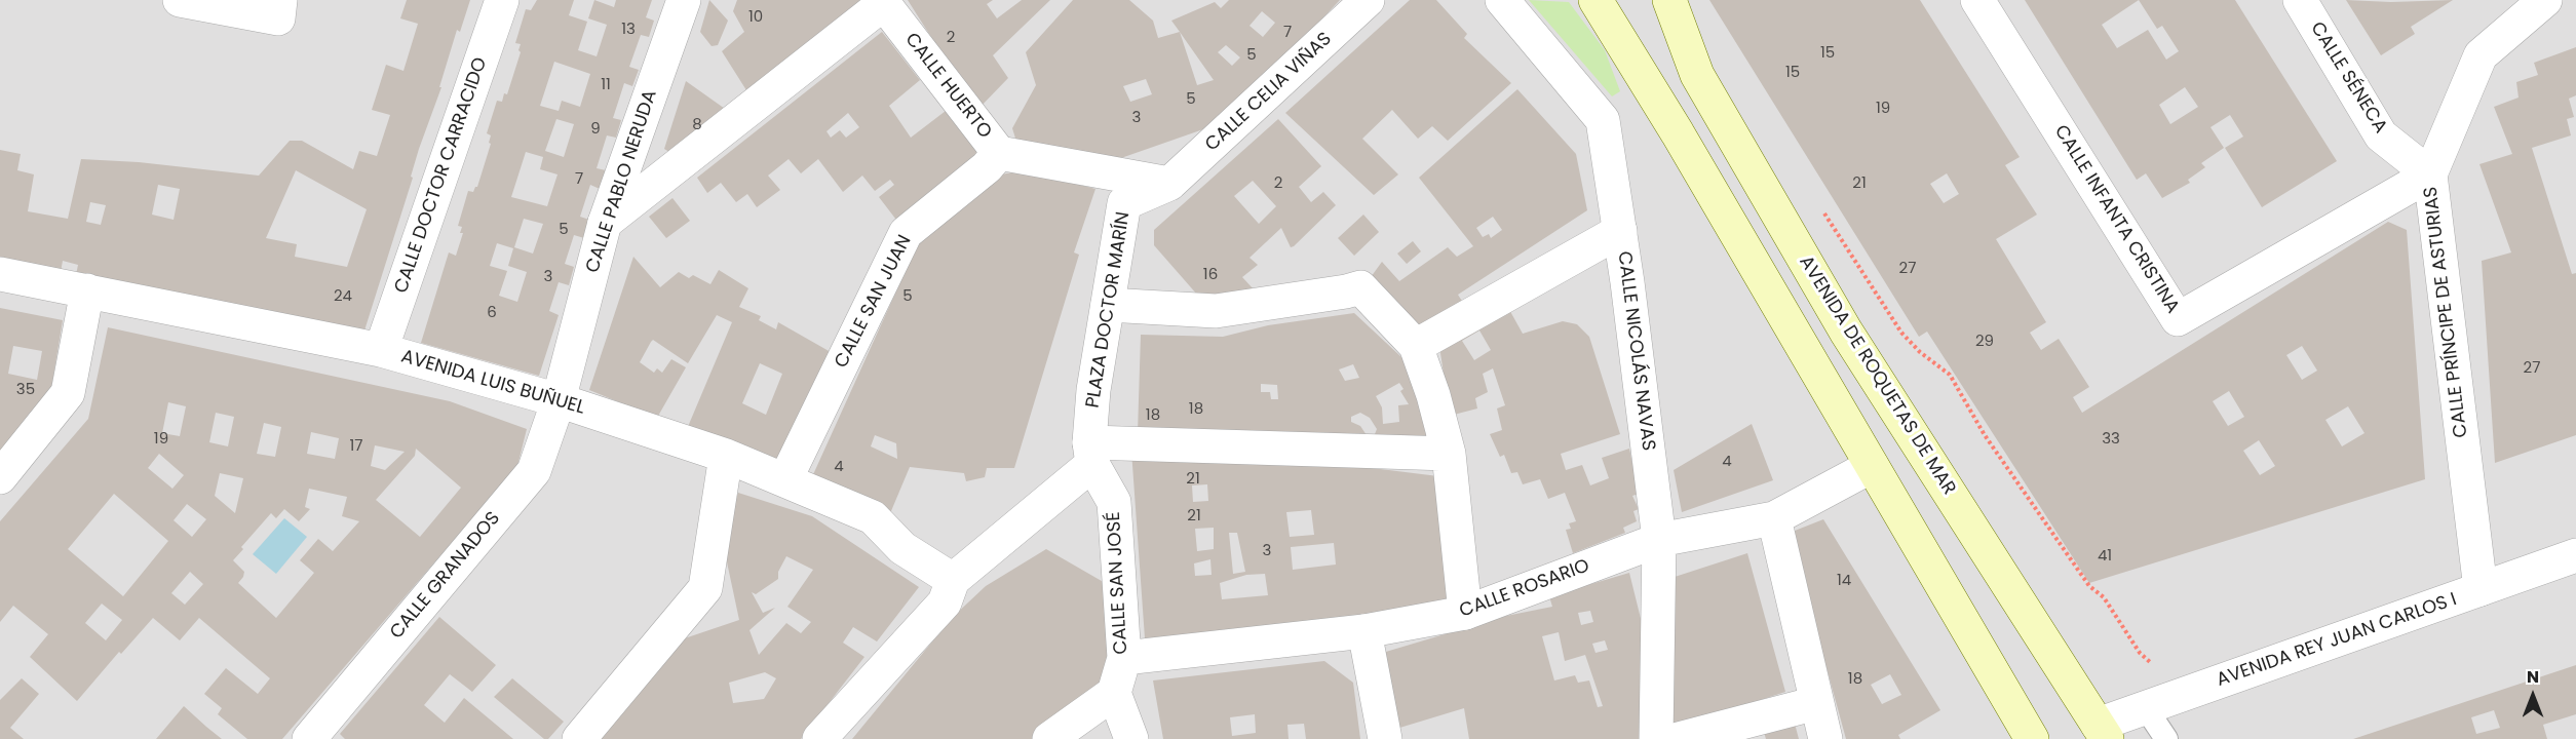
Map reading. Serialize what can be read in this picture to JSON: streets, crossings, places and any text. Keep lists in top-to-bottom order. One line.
{"streets":{"main road":["AVENIDA DE ROQUETAS DE MAR"],"street":["CALLE SÉNECA","CALLE HUERTO","CALLE CELIA VIÑAS","CALLE DOCTOR CARRACIDO","CALLE PABLO NERUDA","CALLE INFANTA CRISTINA","CALLE SAN JUAN","PLAZA DOCTOR MARÍN","CALLE PRÍNCIPE DE ASTURIAS","CALLE NICOLÁS NAVAS","AVENIDA LUIS BUÑUEL","CALLE GRANADOS","CALLE SAN JOSÉ","CALLE ROSARIO","AVENIDA REY JUAN CARLOS I"]},"crossings":[["CALLE SÉNECA","CALLE INFANTA CRISTINA"],["CALLE SÉNECA","CALLE PRÍNCIPE DE ASTURIAS"],["CALLE HUERTO","CALLE CELIA VIÑAS"],["CALLE HUERTO","CALLE SAN JUAN"],["CALLE HUERTO","PLAZA DOCTOR MARÍN"],["CALLE CELIA VIÑAS","PLAZA DOCTOR MARÍN"],["CALLE DOCTOR CARRACIDO","AVENIDA LUIS BUÑUEL"],["CALLE PABLO NERUDA","AVENIDA LUIS BUÑUEL"],["CALLE PABLO NERUDA","CALLE GRANADOS"],["CALLE INFANTA CRISTINA","CALLE PRÍNCIPE DE ASTURIAS"],["CALLE SAN JUAN","AVENIDA LUIS BUÑUEL"],["PLAZA DOCTOR MARÍN","CALLE SAN JOSÉ"],["CALLE PRÍNCIPE DE ASTURIAS","AVENIDA REY JUAN CARLOS I"],["CALLE NICOLÁS NAVAS","CALLE ROSARIO"],["AVENIDA DE ROQUETAS DE MAR","AVENIDA REY JUAN CARLOS I"],["AVENIDA LUIS BUÑUEL","CALLE GRANADOS"],["CALLE SAN JOSÉ","CALLE ROSARIO"]],"house_numbers":["10","13","7","2","15","5","15","11","5","19","3","8","9","7","2","21","5","27","16","3","24","5","6","29","27","35","18","18","19","33","17","4","4","21","21","3","41","14","18"],"north":"top"}
